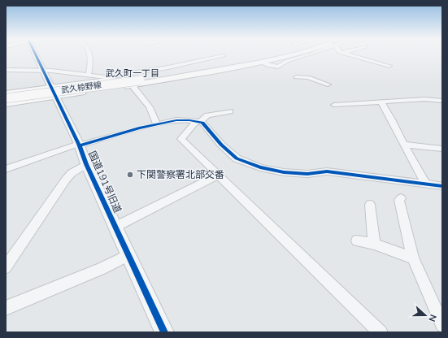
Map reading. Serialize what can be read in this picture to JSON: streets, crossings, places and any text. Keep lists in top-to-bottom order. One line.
{"streets":{"main road":["武久椋野線"],"street":["国道191号旧道"]},"districts":["武久町一丁目"],"places":["下関警察署北部交番"],"north":"right"}
